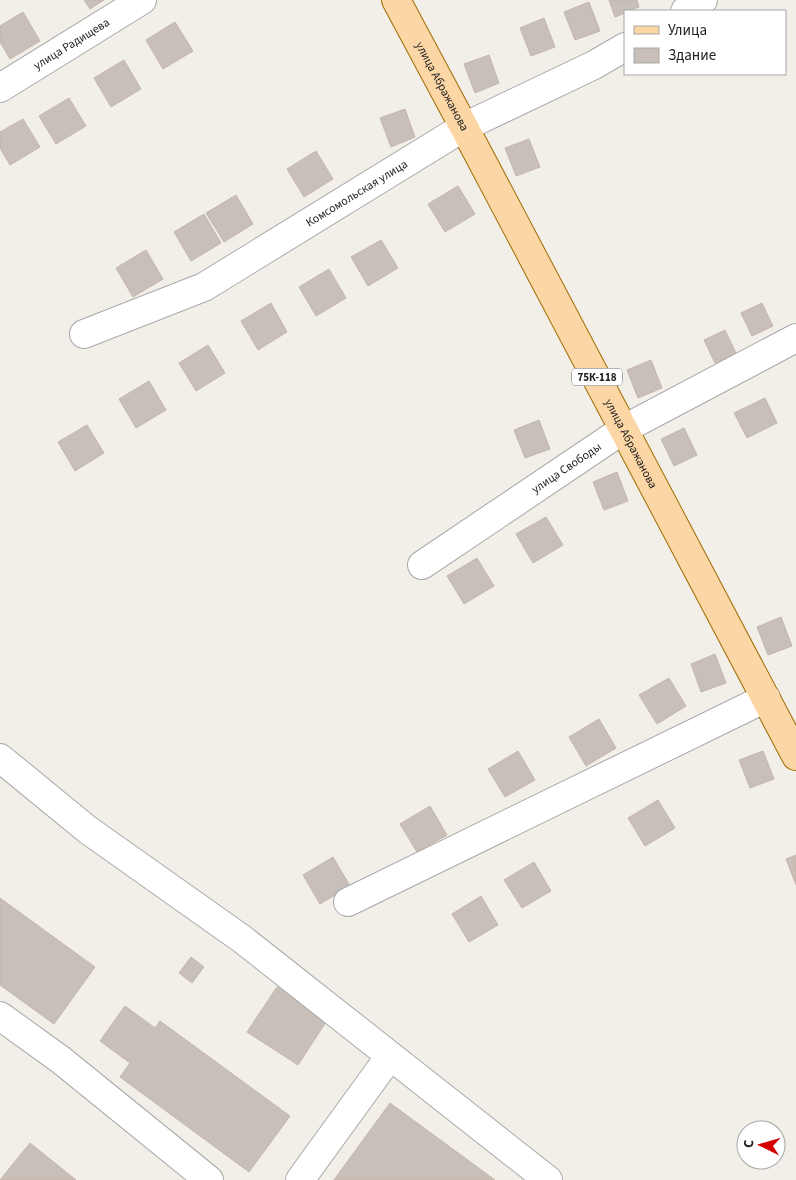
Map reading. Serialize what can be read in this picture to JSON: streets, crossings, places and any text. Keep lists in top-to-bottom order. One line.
{"streets":{"main road":["улица Абражанова","75К-118"],"street":["улица Радищева","Комсомольская улица","улица Свободы"]},"crossings":[["улица Абражанова","Комсомольская улица"],["улица Абражанова","улица Свободы"]],"legend":["Улица","Здание"],"north":"left"}
